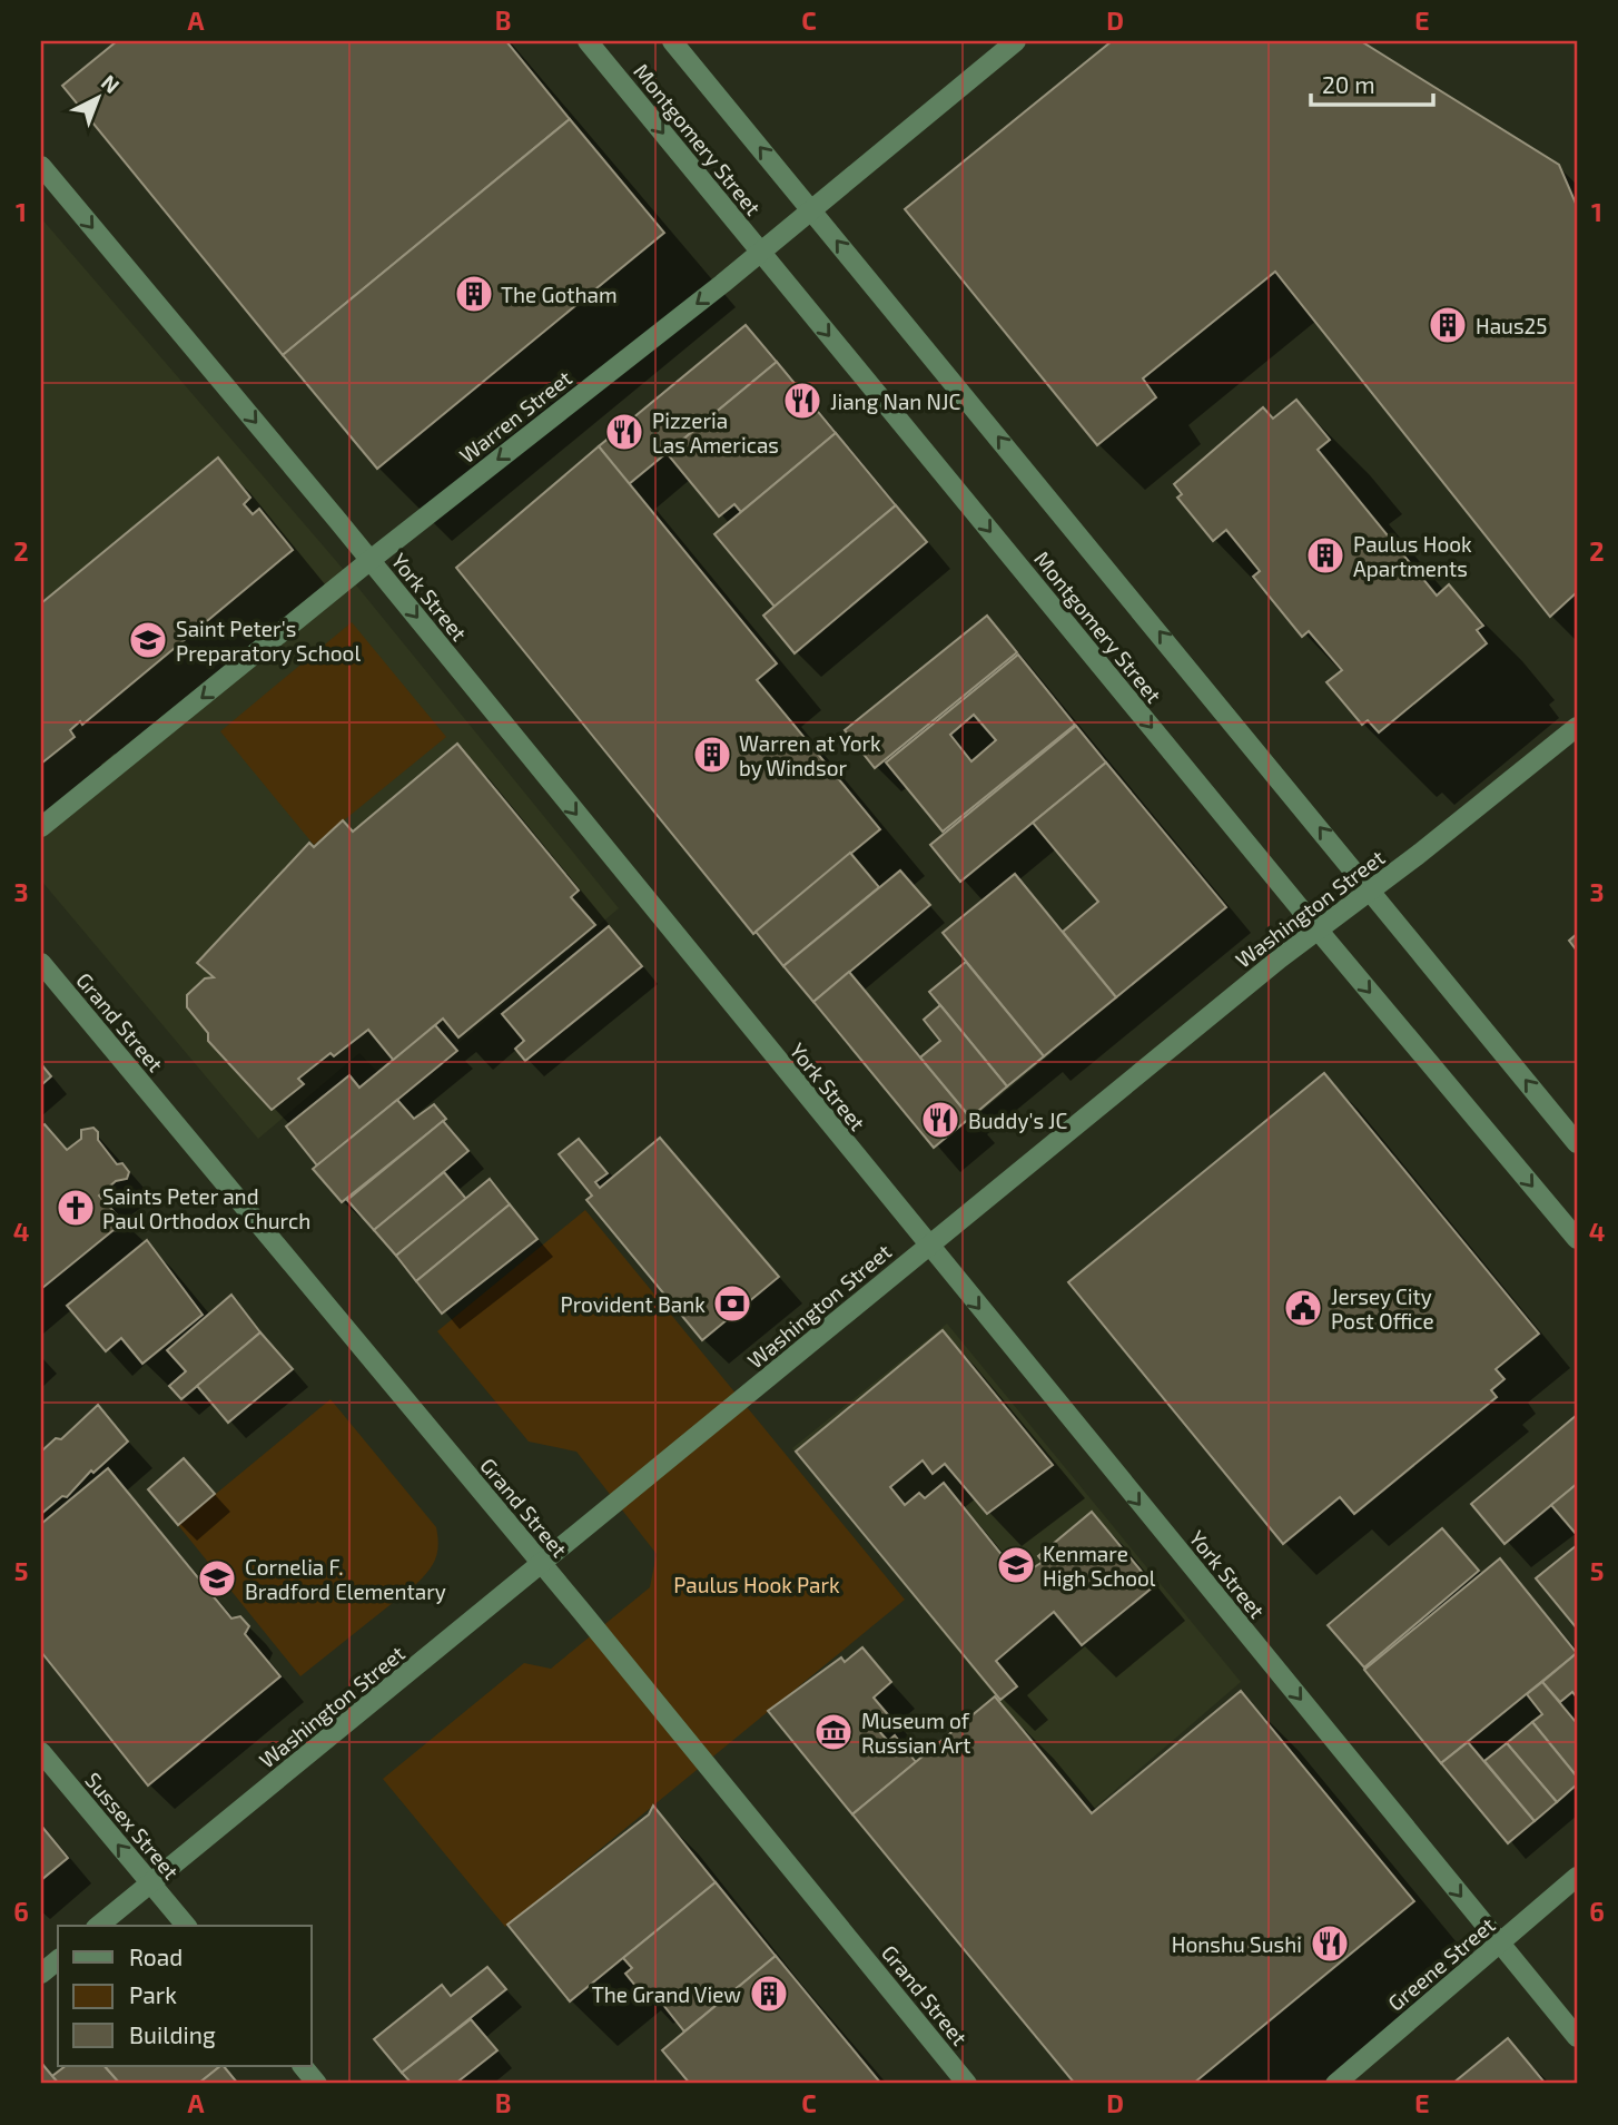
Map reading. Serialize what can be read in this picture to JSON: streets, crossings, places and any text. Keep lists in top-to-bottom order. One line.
{"streets":{"street":["Montgomery Street","Warren Street","York Street","Washington Street","Grand Street","Sussex Street","Greene Street"]},"crossings":[["Montgomery Street","Warren Street"],["Montgomery Street","Washington Street"],["Warren Street","York Street"],["York Street","Washington Street"],["York Street","Greene Street"],["Washington Street","Grand Street"],["Washington Street","Sussex Street"]],"one_way":["Warren Street","York Street","Sussex Street"],"parks":["Paulus Hook Park"],"places":{"building":["The Gotham","Haus25","Paulus Hook Apartments","Warren at York by Windsor","The Grand View"],"restaurant":["Jiang Nan NJC","Pizzeria Las Americas","Buddy's JC","Honshu Sushi"],"school or university":["Saint Peter's Preparatory School","Kenmare High School","Cornelia F. Bradford Elementary"],"church":["Saints Peter and Paul Orthodox Church"],"bank":["Provident Bank"],"public building":["Jersey City Post Office"],"museum":["Museum of Russian Art"]},"legend":["Road","Park","Building"],"scale_bar":"20 m","north":"top right","grid":{"columns":["A","B","C","D","E"],"rows":["1","2","3","4","5","6"]}}
